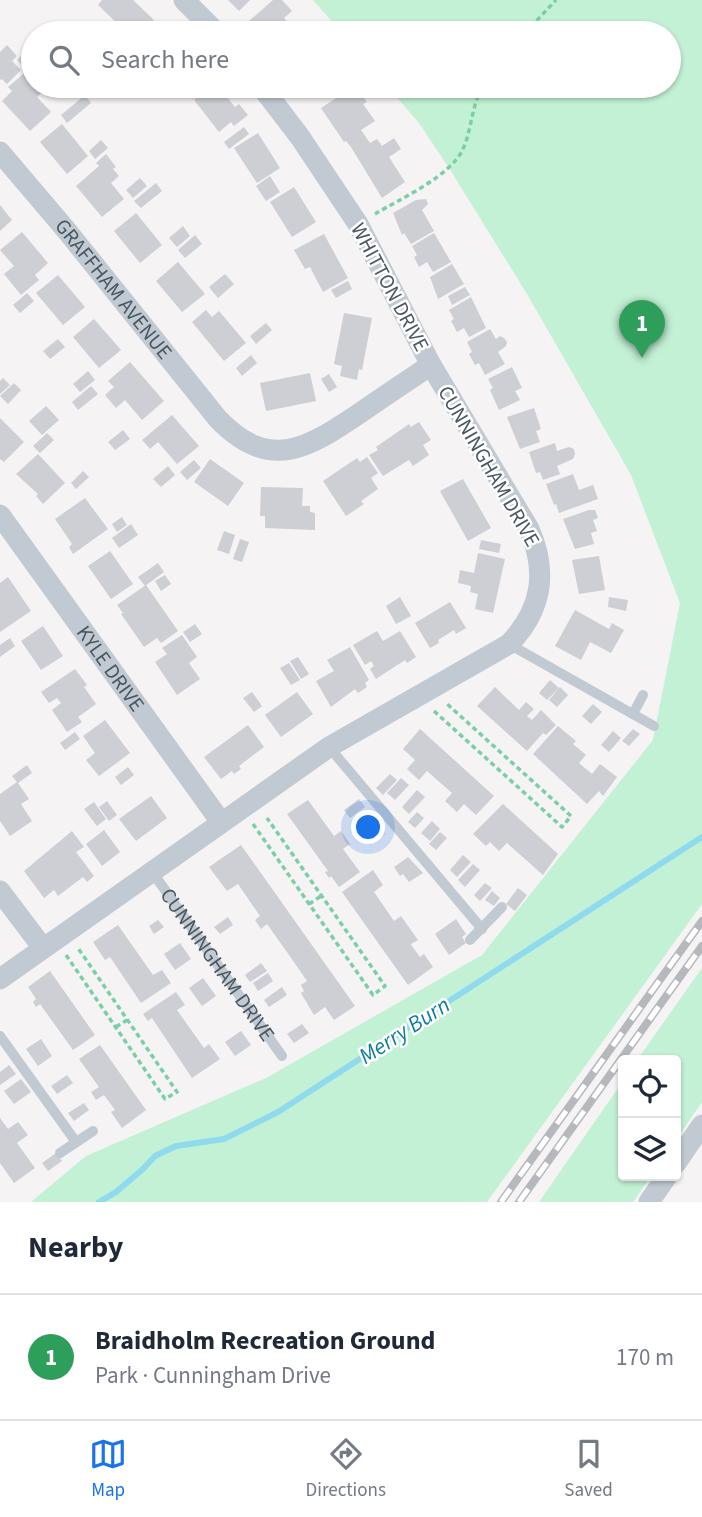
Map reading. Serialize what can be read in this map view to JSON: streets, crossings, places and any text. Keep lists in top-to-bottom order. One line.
{"streets":{"street":["WHITTON DRIVE","GRAFFHAM AVENUE","CUNNINGHAM DRIVE","KYLE DRIVE"]},"crossings":[["WHITTON DRIVE","GRAFFHAM AVENUE"],["WHITTON DRIVE","CUNNINGHAM DRIVE"],["CUNNINGHAM DRIVE","KYLE DRIVE"]],"water":["Merry Burn"],"page":{"search":"Search here","pins":"1","heading":"Nearby","list":[{"mark":"1","name":"Braidholm Recreation Ground","note":"Park · Cunningham Drive","value":"170 m"}],"nav":["Map","Directions","Saved"]}}
